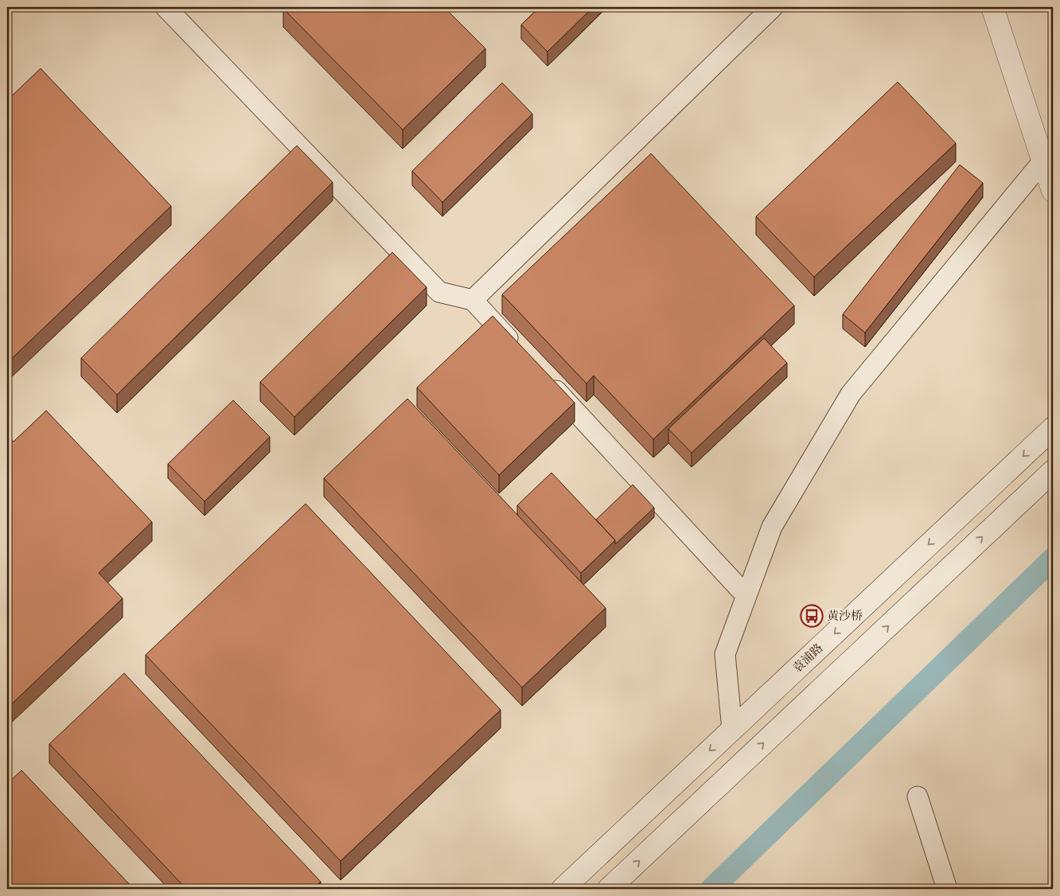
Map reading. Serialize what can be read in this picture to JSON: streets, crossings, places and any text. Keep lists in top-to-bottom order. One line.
{"streets":{"main road":["袁浦路"]},"places":{"bus stop":["黄沙桥"]}}
